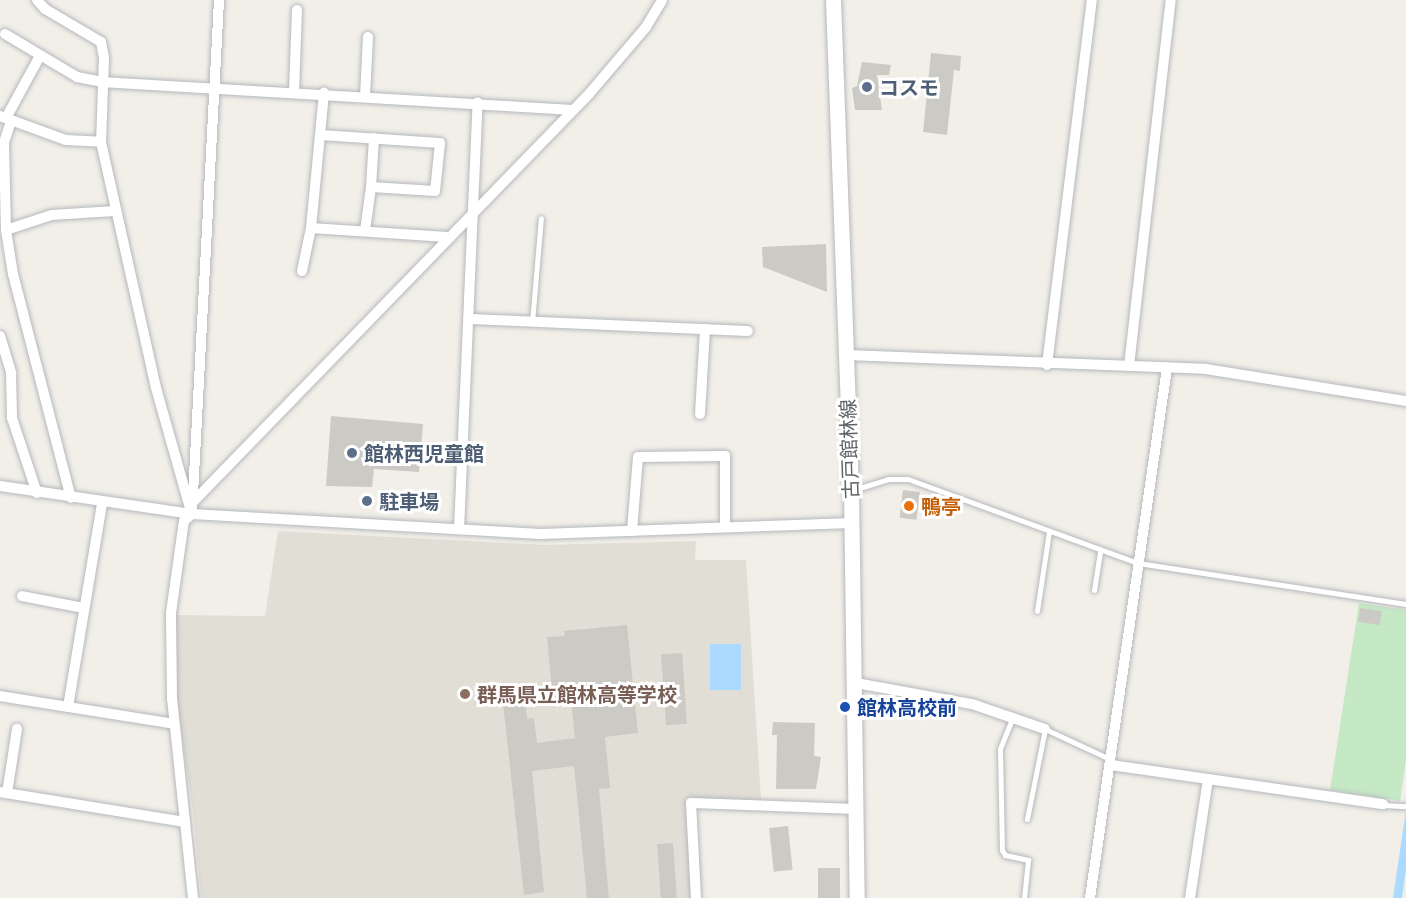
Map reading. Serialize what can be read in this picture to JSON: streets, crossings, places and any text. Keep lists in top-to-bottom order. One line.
{"streets":{"main road":["古戸館林線"]},"places":["コスモ","館林西児童館","駐車場","鴨亭","群馬県立館林高等学校","館林高校前"]}
